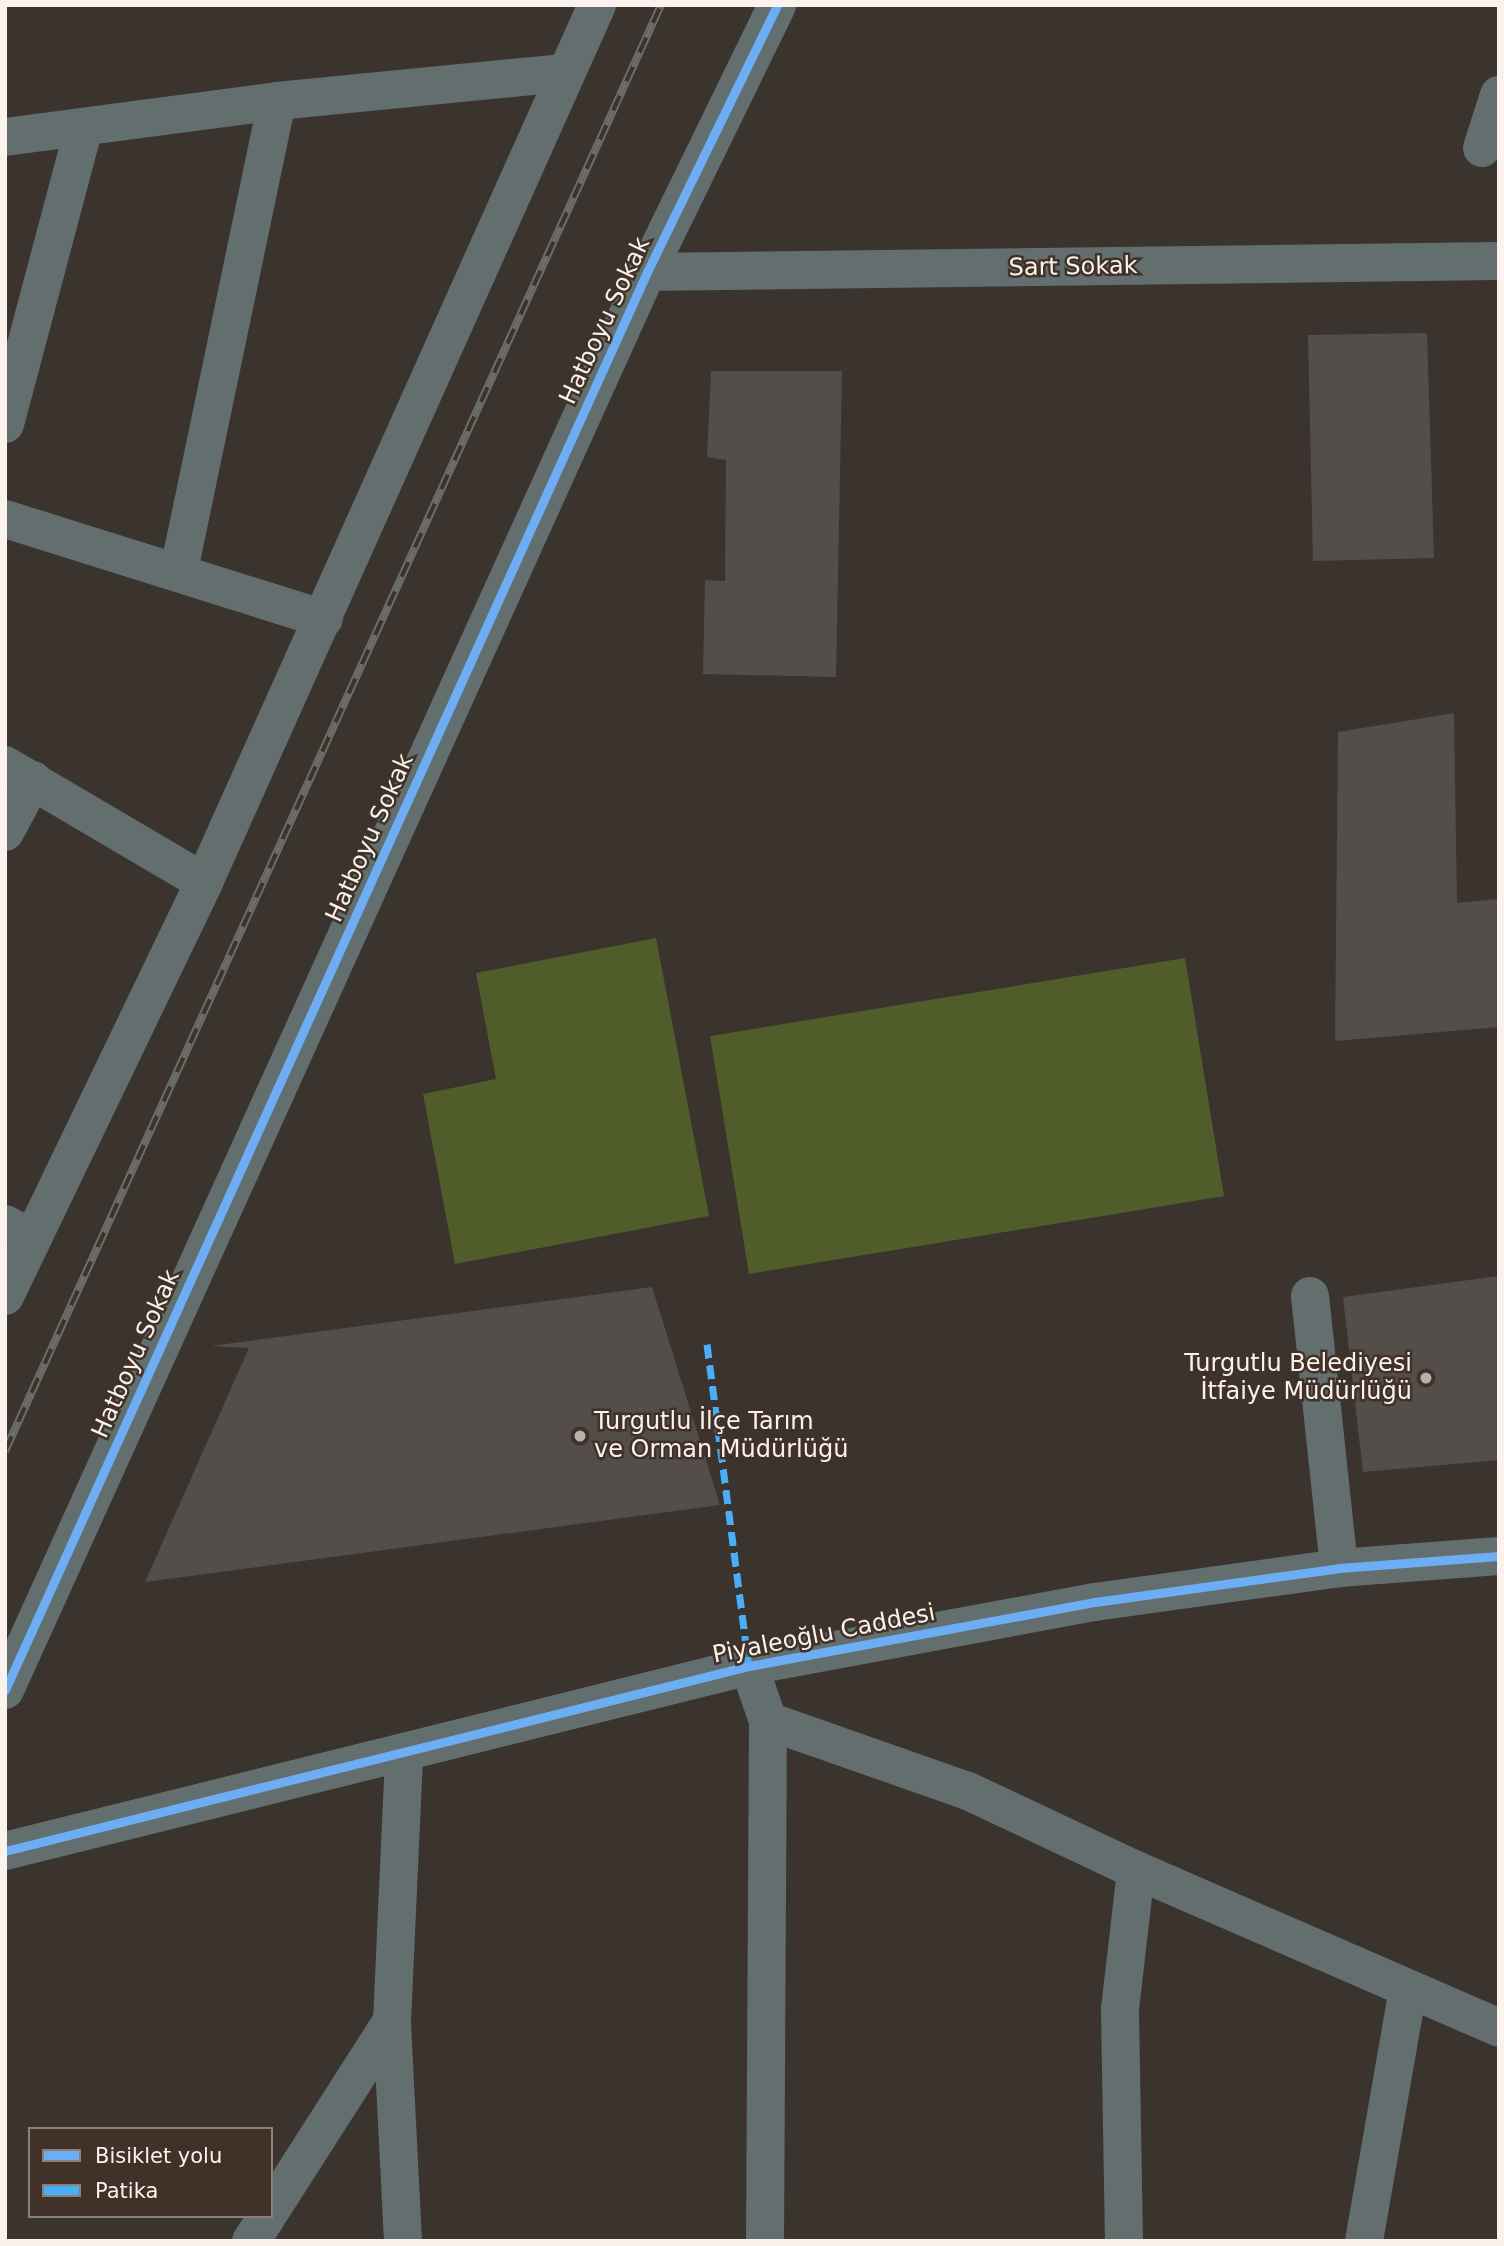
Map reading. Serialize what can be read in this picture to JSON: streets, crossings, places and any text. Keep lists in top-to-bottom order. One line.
{"streets":{"street":["Sart Sokak","Hatboyu Sokak","Piyaleoğlu Caddesi"]},"crossings":[["Sart Sokak","Hatboyu Sokak"]],"places":["Turgutlu Belediyesi İtfaiye Müdürlüğü","Turgutlu İlçe Tarım ve Orman Müdürlüğü"],"legend":["Bisiklet yolu","Patika"]}
